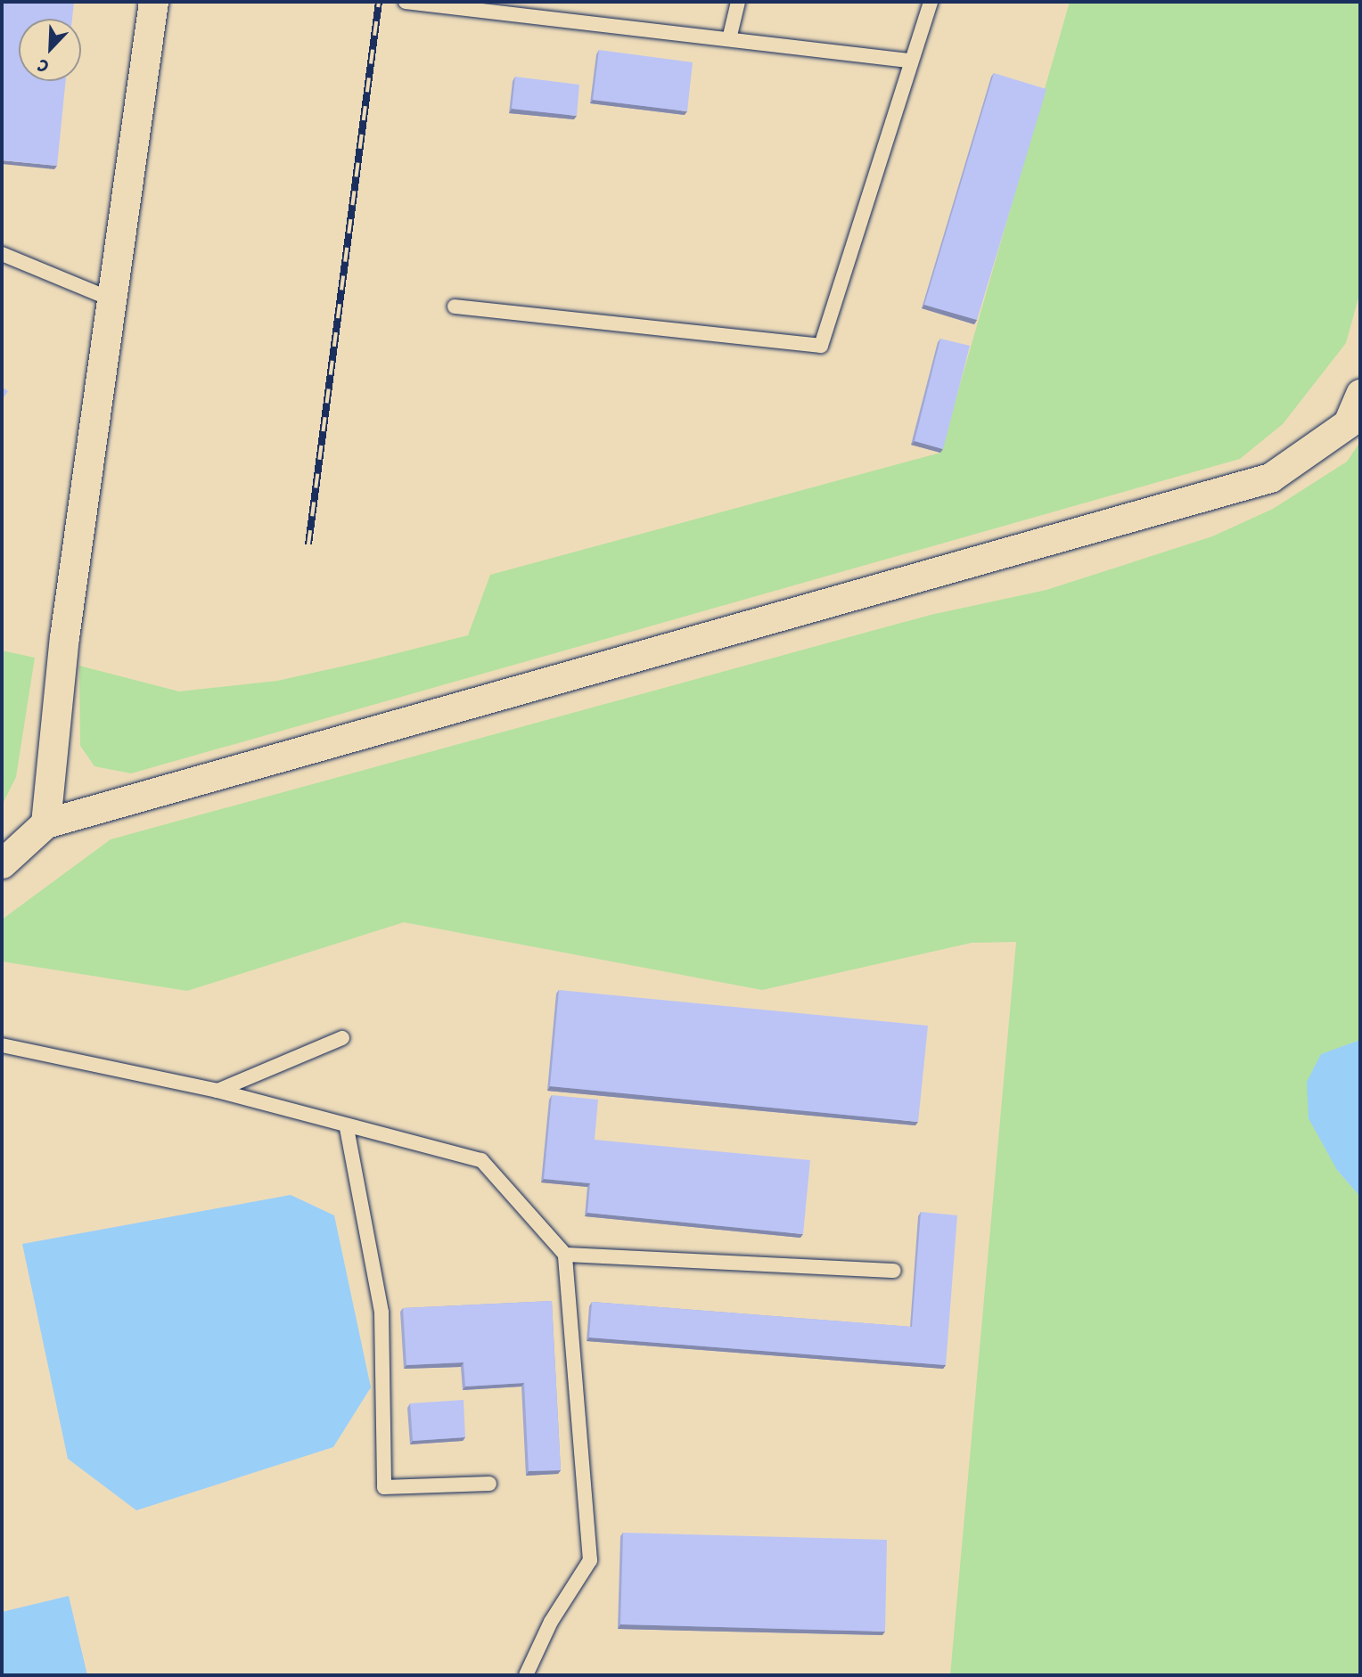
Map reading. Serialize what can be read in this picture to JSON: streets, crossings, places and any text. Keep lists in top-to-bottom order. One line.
{"north":"bottom left"}
